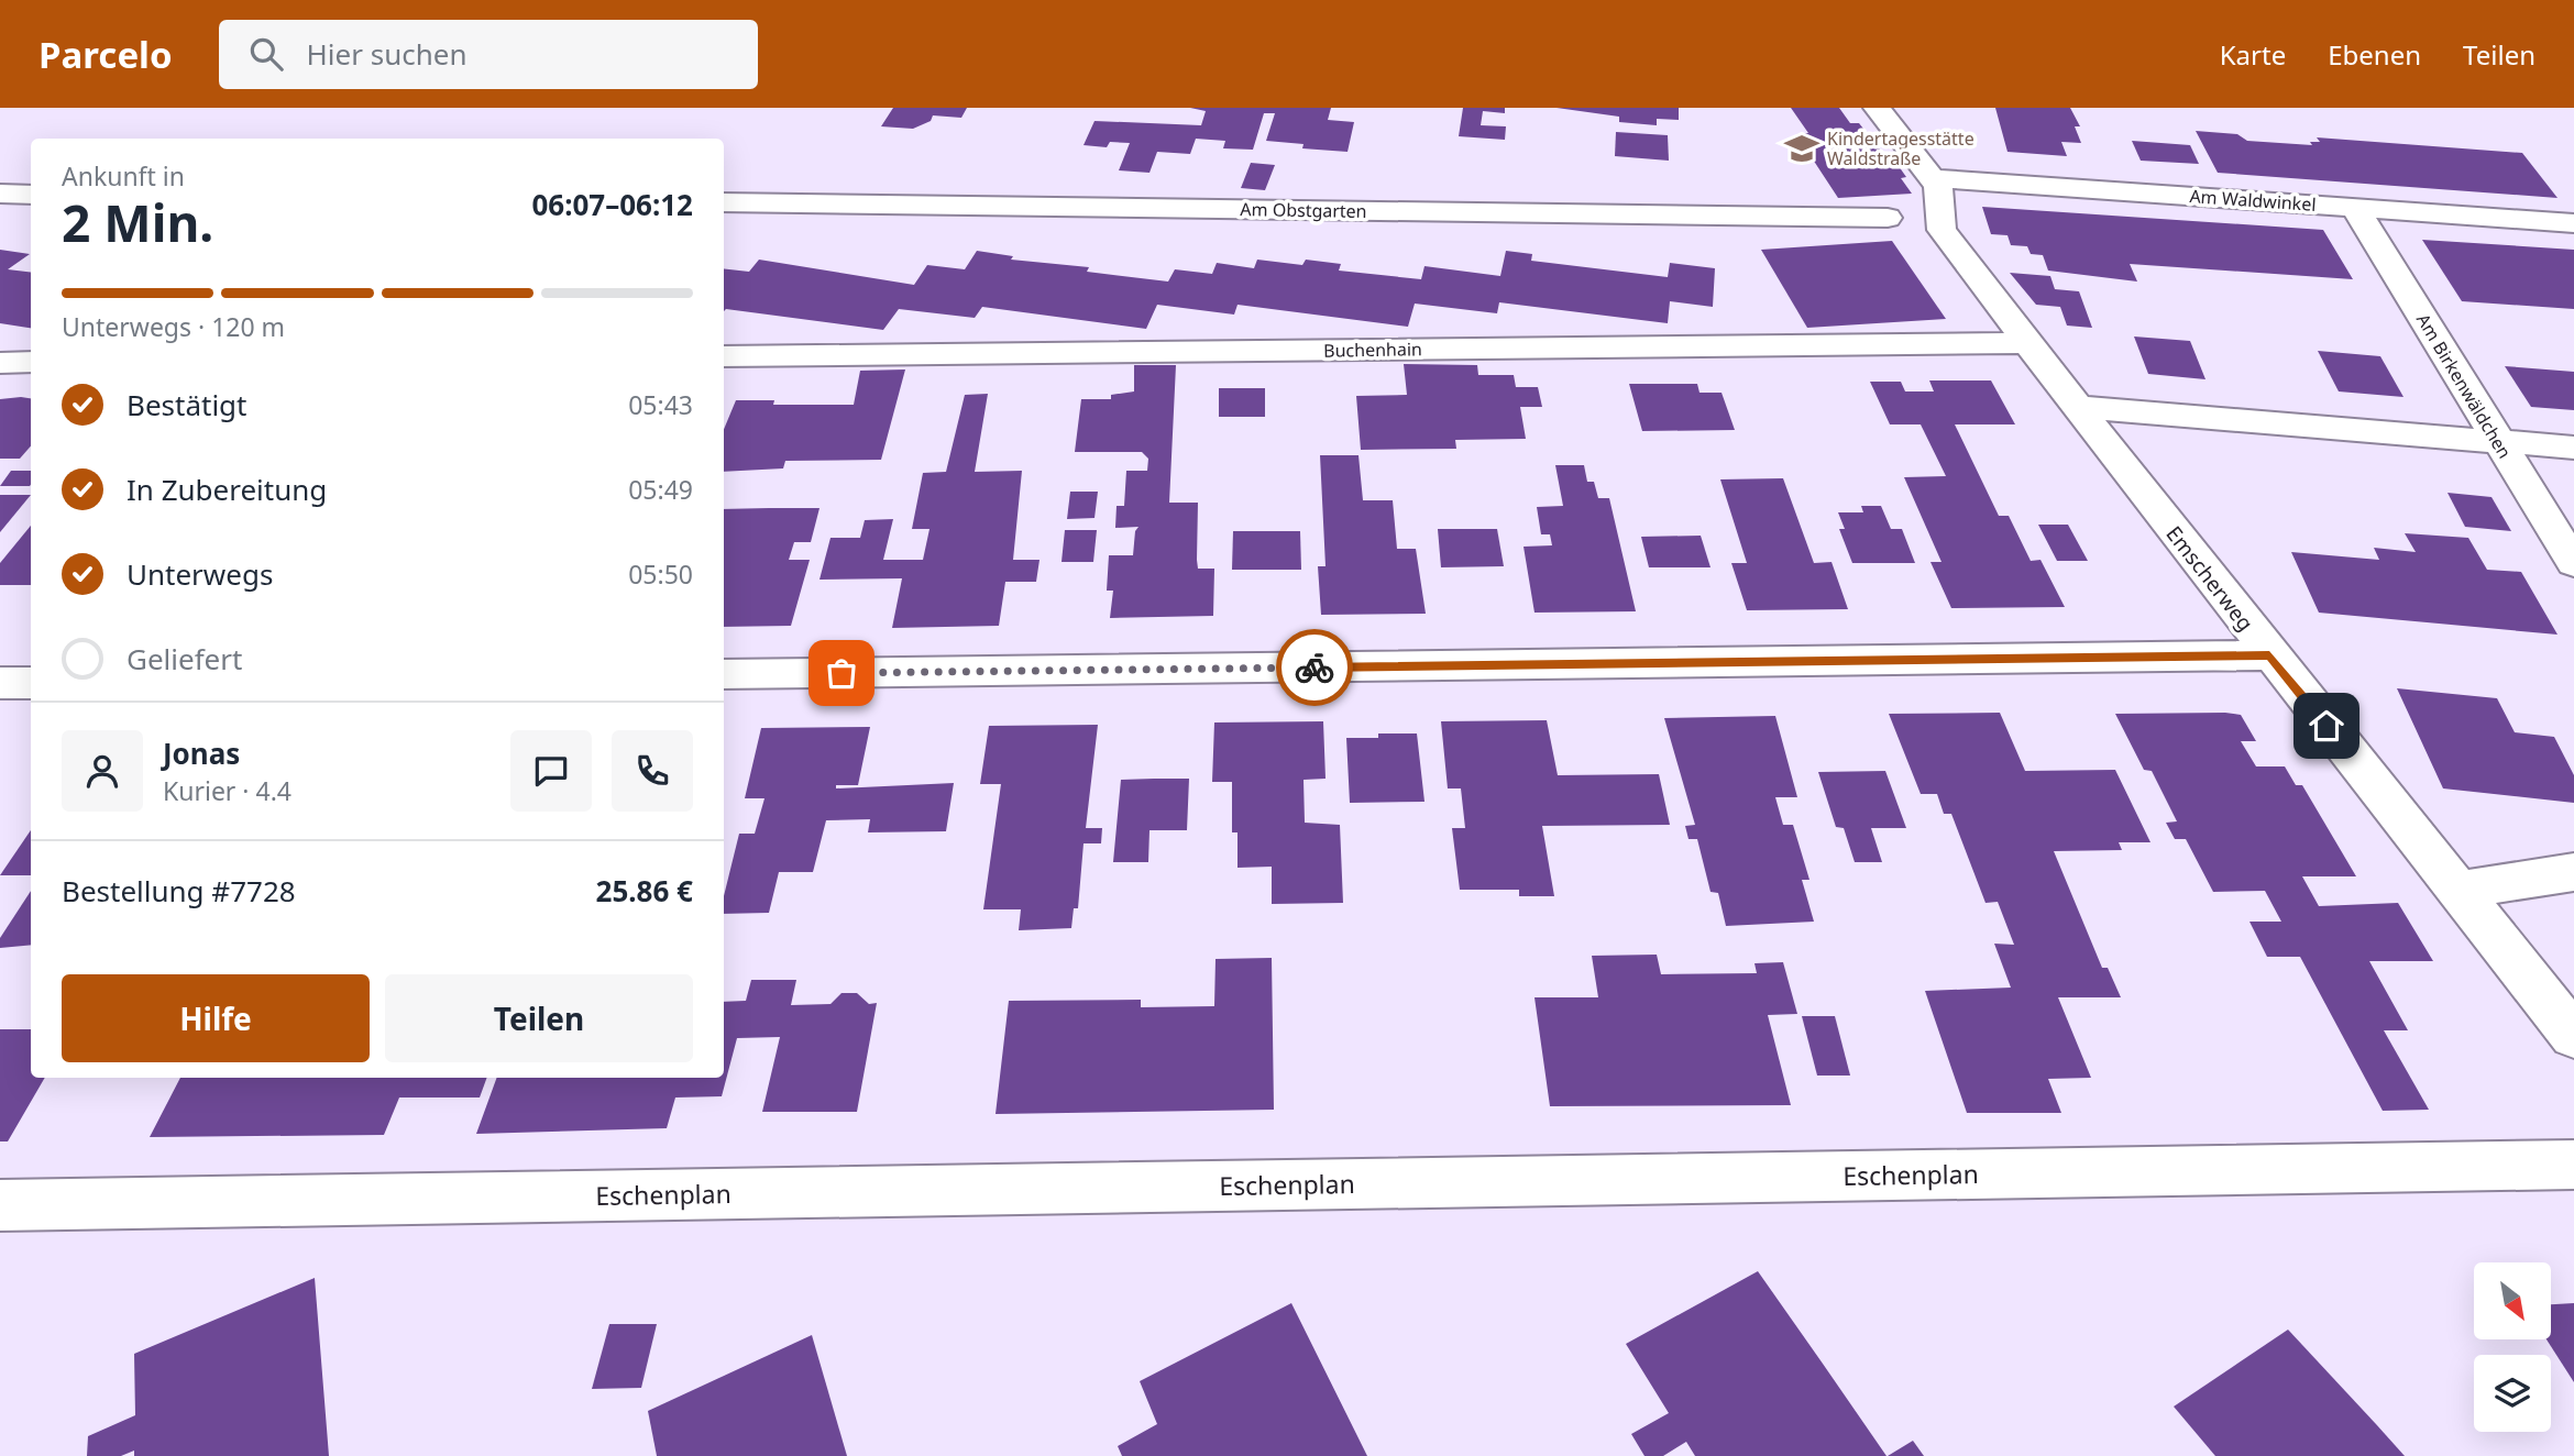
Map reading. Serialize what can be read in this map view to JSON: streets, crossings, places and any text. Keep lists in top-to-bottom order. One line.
{"streets":{"street":["Am Waldwinkel","Am Obstgarten","Buchenhain","Am Birkenwäldchen","Emscherweg","Eschenplan"]},"crossings":[["Am Waldwinkel","Am Birkenwäldchen"],["Am Waldwinkel","Emscherweg"],["Buchenhain","Emscherweg"]],"places":{"school or university":["Kindertagesstätte Waldstraße"]},"north":"bottom right","page":{"header":"Parcelo","search":"Hier suchen","nav":["Karte","Ebenen","Teilen"],"heading":["2 Min.","Ankunft in","06:07–06:12"],"panel":["Jonas","Kurier · 4.4","Bestellung #7728","25.86 €"],"bar":"Unterwegs · 120 m","list":[["Bestätigt","05:43"],["In Zubereitung","05:49"],["Unterwegs","05:50"],"Geliefert"],"buttons":["Hilfe","Teilen"]}}
